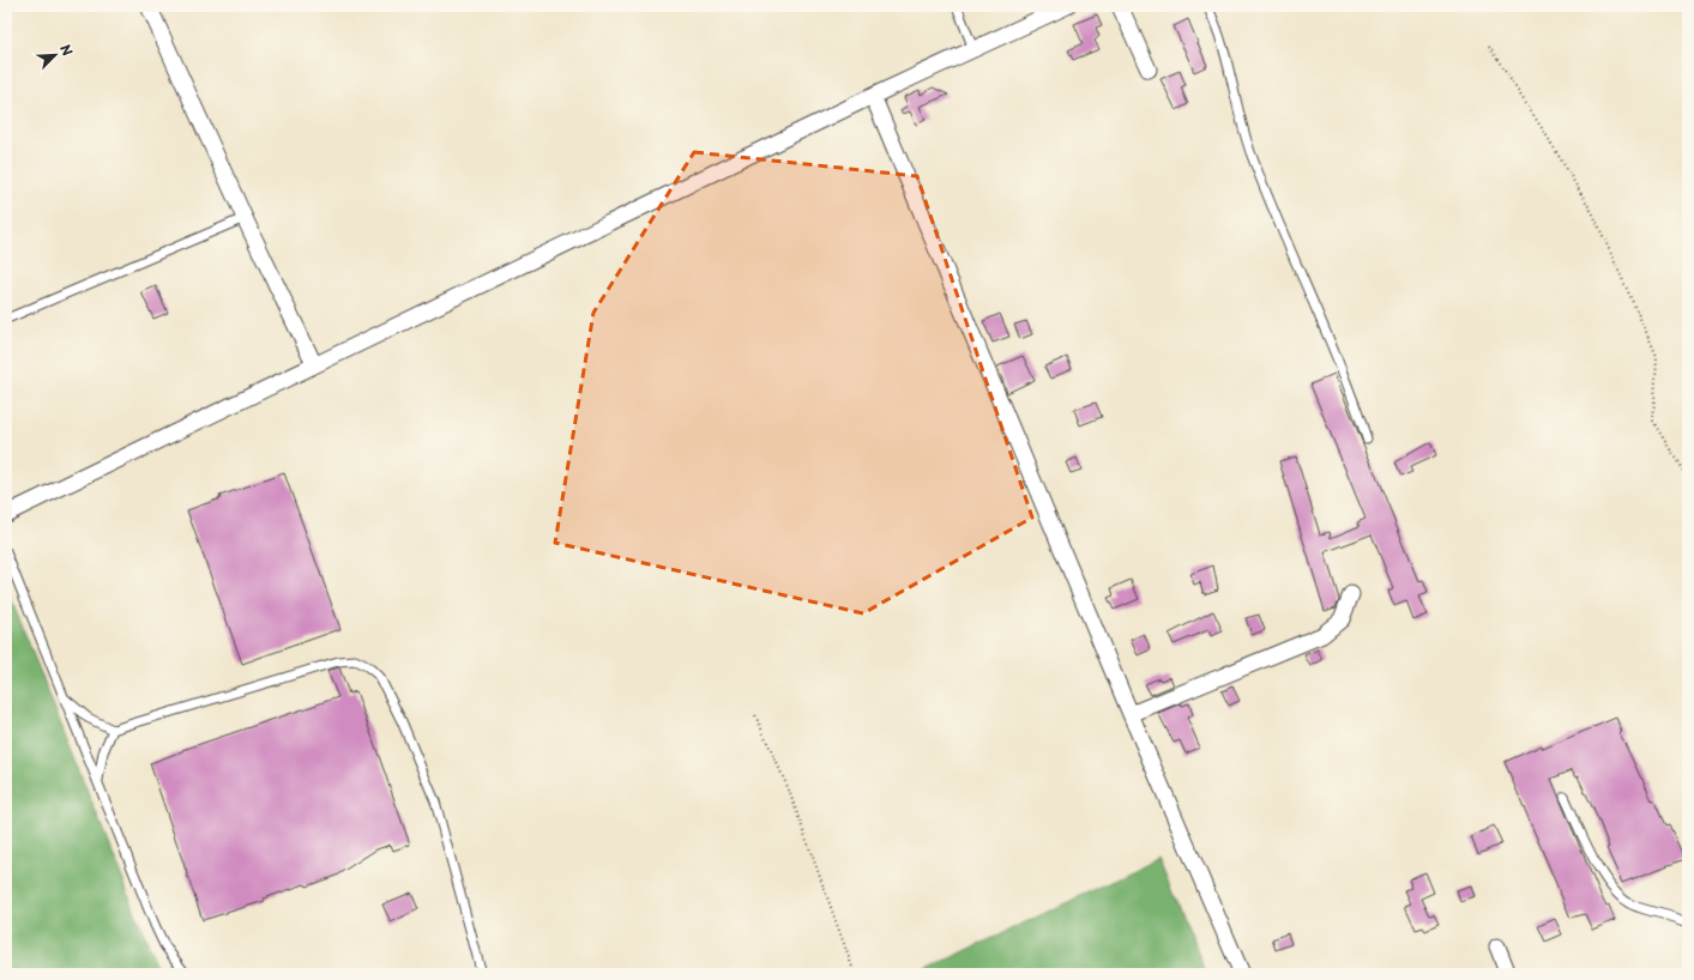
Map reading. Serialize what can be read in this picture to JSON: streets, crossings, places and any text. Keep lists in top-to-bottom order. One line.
{"north":"top right"}
